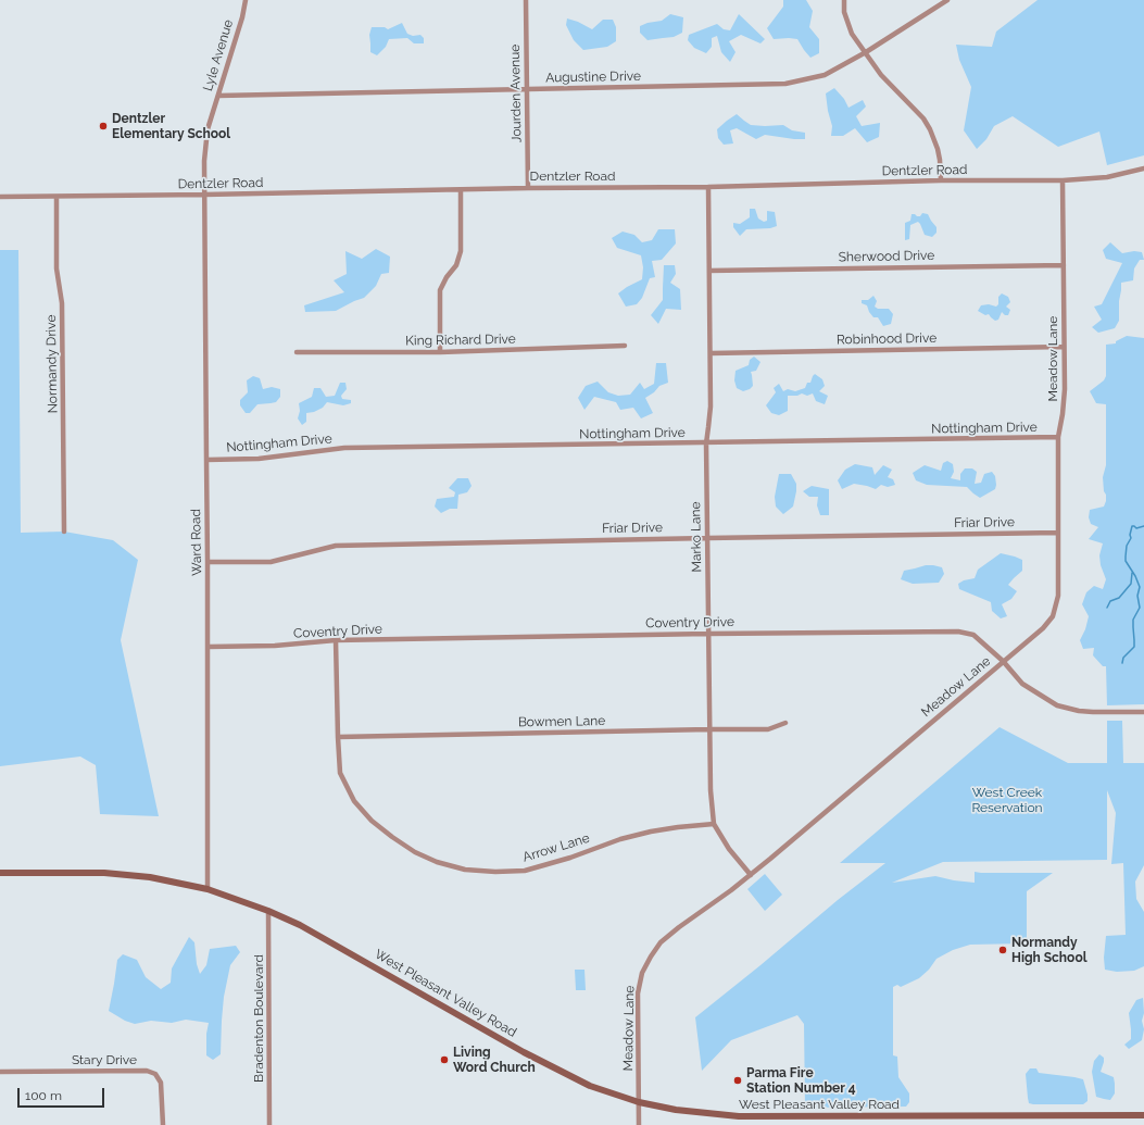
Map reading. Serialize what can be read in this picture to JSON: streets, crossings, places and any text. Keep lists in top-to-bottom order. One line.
{"streets":{"main road":["West Pleasant Valley Road"],"street":["Lyle Avenue","Augustine Drive","Jourden Avenue","Dentzler Road","Sherwood Drive","Robinhood Drive","King Richard Drive","Meadow Lane","Normandy Drive","Nottingham Drive","Friar Drive","Marko Lane","Ward Road","Coventry Drive","Bowmen Lane","Arrow Lane","Bradenton Boulevard","Stary Drive"]},"crossings":[["Lyle Avenue","Augustine Drive"],["Lyle Avenue","Dentzler Road"],["Lyle Avenue","Ward Road"],["Augustine Drive","Jourden Avenue"],["Jourden Avenue","Dentzler Road"],["Dentzler Road","Meadow Lane"],["Dentzler Road","Normandy Drive"],["Dentzler Road","Marko Lane"],["Dentzler Road","Ward Road"],["Sherwood Drive","Meadow Lane"],["Sherwood Drive","Marko Lane"],["Robinhood Drive","Meadow Lane"],["Robinhood Drive","Marko Lane"],["Meadow Lane","Nottingham Drive"],["Meadow Lane","Friar Drive"],["Meadow Lane","Marko Lane"],["Meadow Lane","Coventry Drive"],["Meadow Lane","West Pleasant Valley Road"],["Nottingham Drive","Marko Lane"],["Nottingham Drive","Ward Road"],["Friar Drive","Marko Lane"],["Friar Drive","Ward Road"],["Marko Lane","Coventry Drive"],["Marko Lane","Bowmen Lane"],["Marko Lane","Arrow Lane"],["Ward Road","Coventry Drive"],["Ward Road","West Pleasant Valley Road"],["Coventry Drive","Arrow Lane"],["Bowmen Lane","Arrow Lane"],["West Pleasant Valley Road","Bradenton Boulevard"]],"parks":["West Creek Reservation"],"places":["Dentzler Elementary School","Normandy High School","Living Word Church","Parma Fire Station Number 4"],"scale_bar":"100 m"}
